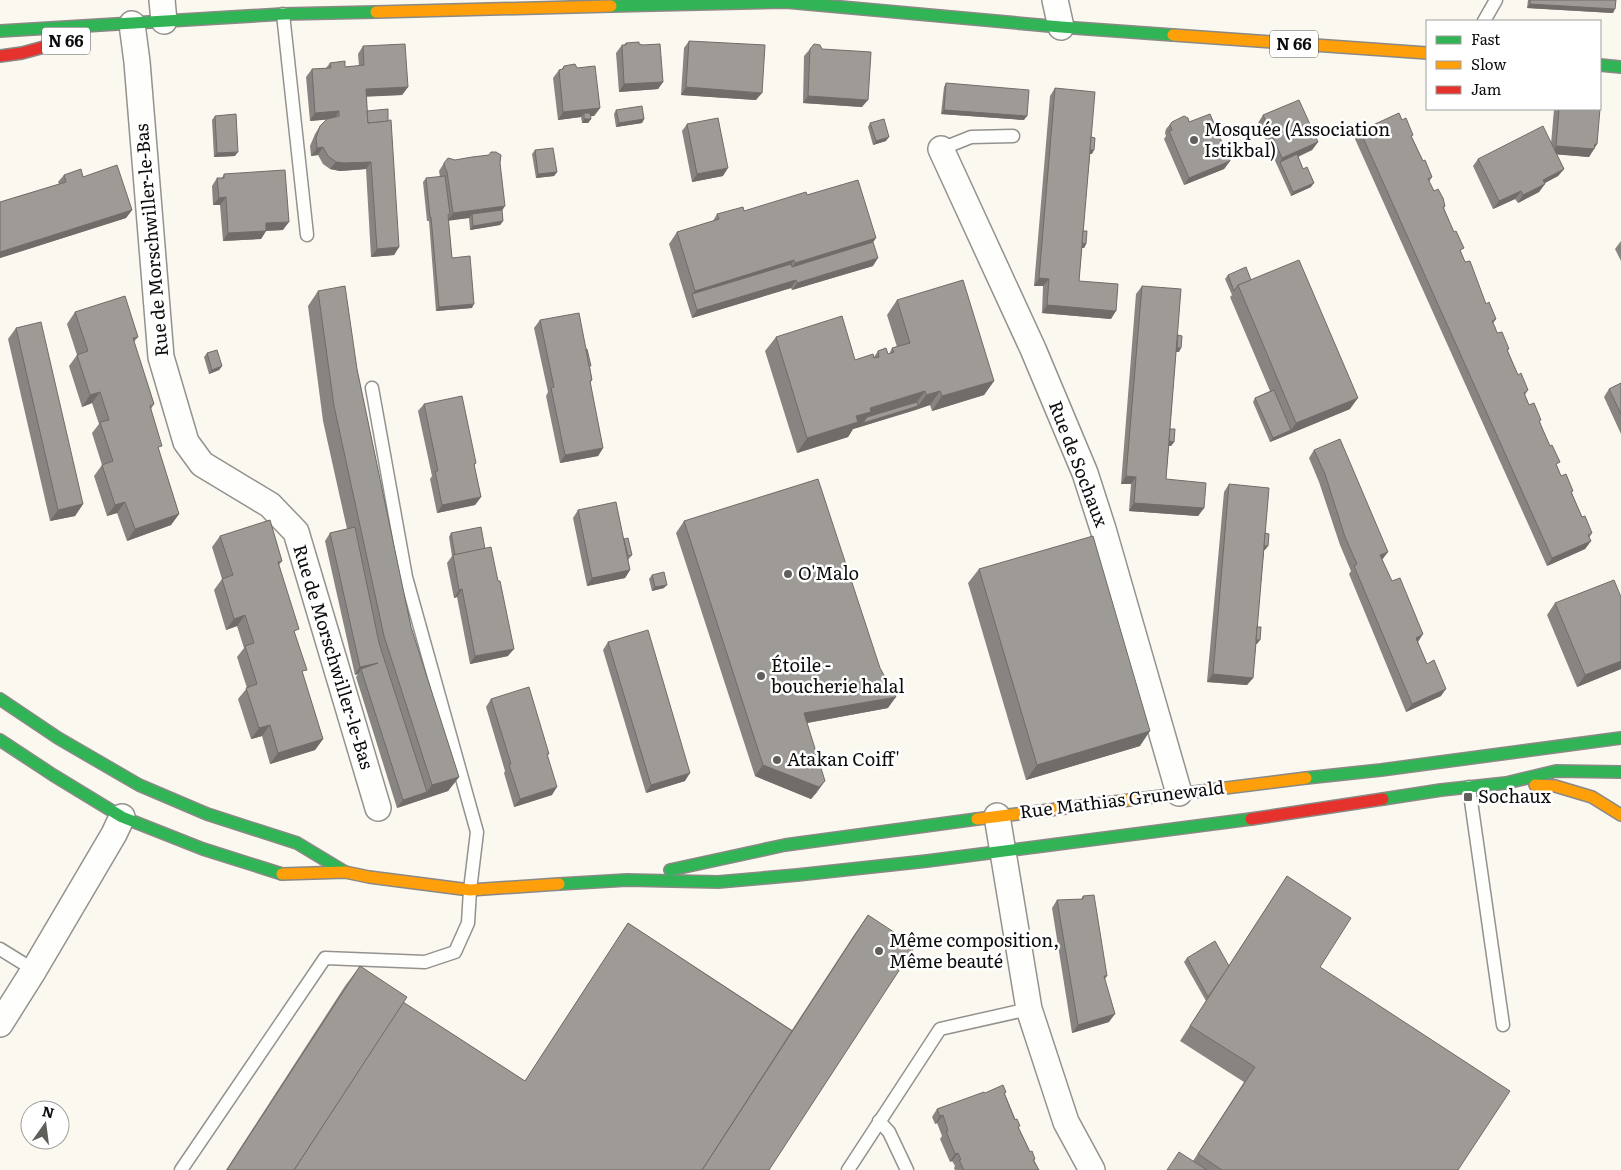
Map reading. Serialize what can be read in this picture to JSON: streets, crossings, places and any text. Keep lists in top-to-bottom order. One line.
{"streets":{"street":["N 66","Rue de Morschwiller-le-Bas","Rue de Sochaux","Rue Mathias Grunewald"]},"crossings":[["N 66","Rue de Morschwiller-le-Bas"],["Rue de Sochaux","Rue Mathias Grunewald"]],"places":{"other":["Mosquée (Association Istikbal)","O'Malo","Étoile - boucherie halal","Atakan Coiff'","Même composition, Même beauté"],"transit":["Sochaux"]},"legend":["Fast","Slow","Jam"],"north":"top"}
